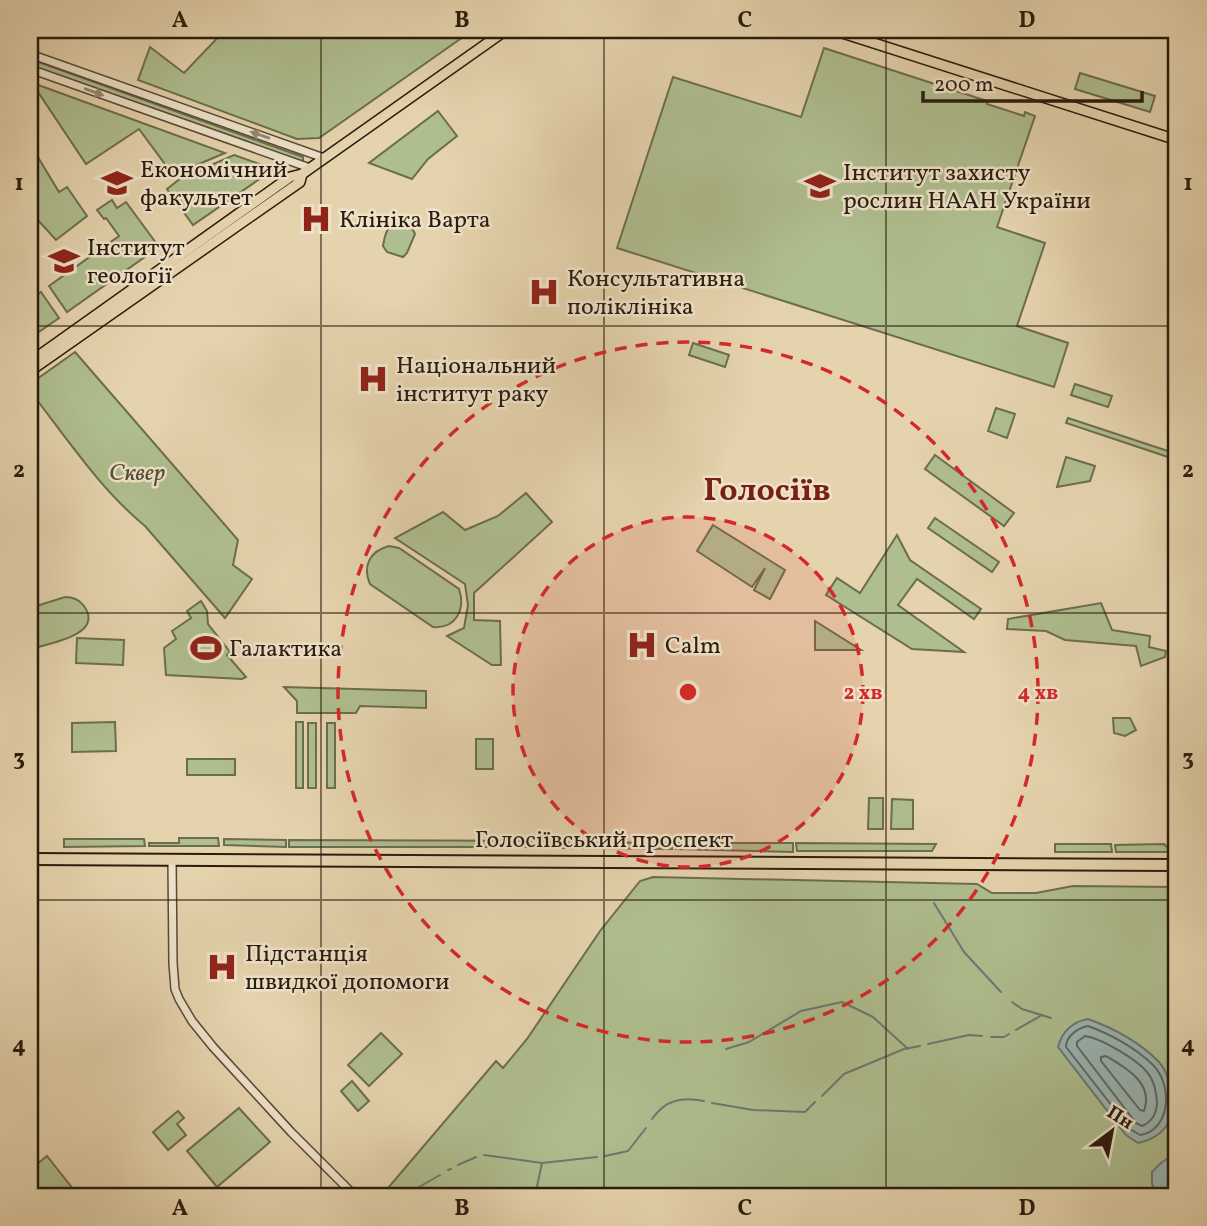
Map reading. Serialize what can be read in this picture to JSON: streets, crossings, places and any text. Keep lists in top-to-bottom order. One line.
{"streets":{"highway":["Голосіївський проспект"]},"districts":["Голосіїв"],"parks":["Сквер"],"places":{"school or university":["Економічний факультет","Інститут захисту рослин НААН України","Інститут геології"],"hospital":["Клініка Варта","Консультативна поліклініка","Національний інститут раку","Calm","Підстанція швидкої допомоги"],"sports":["Галактика"]},"scale_bar":"200 m","north":"top right","grid":{"columns":["A","B","C","D"],"rows":["1","2","3","4"]},"rings":["2 хв","4 хв"]}
